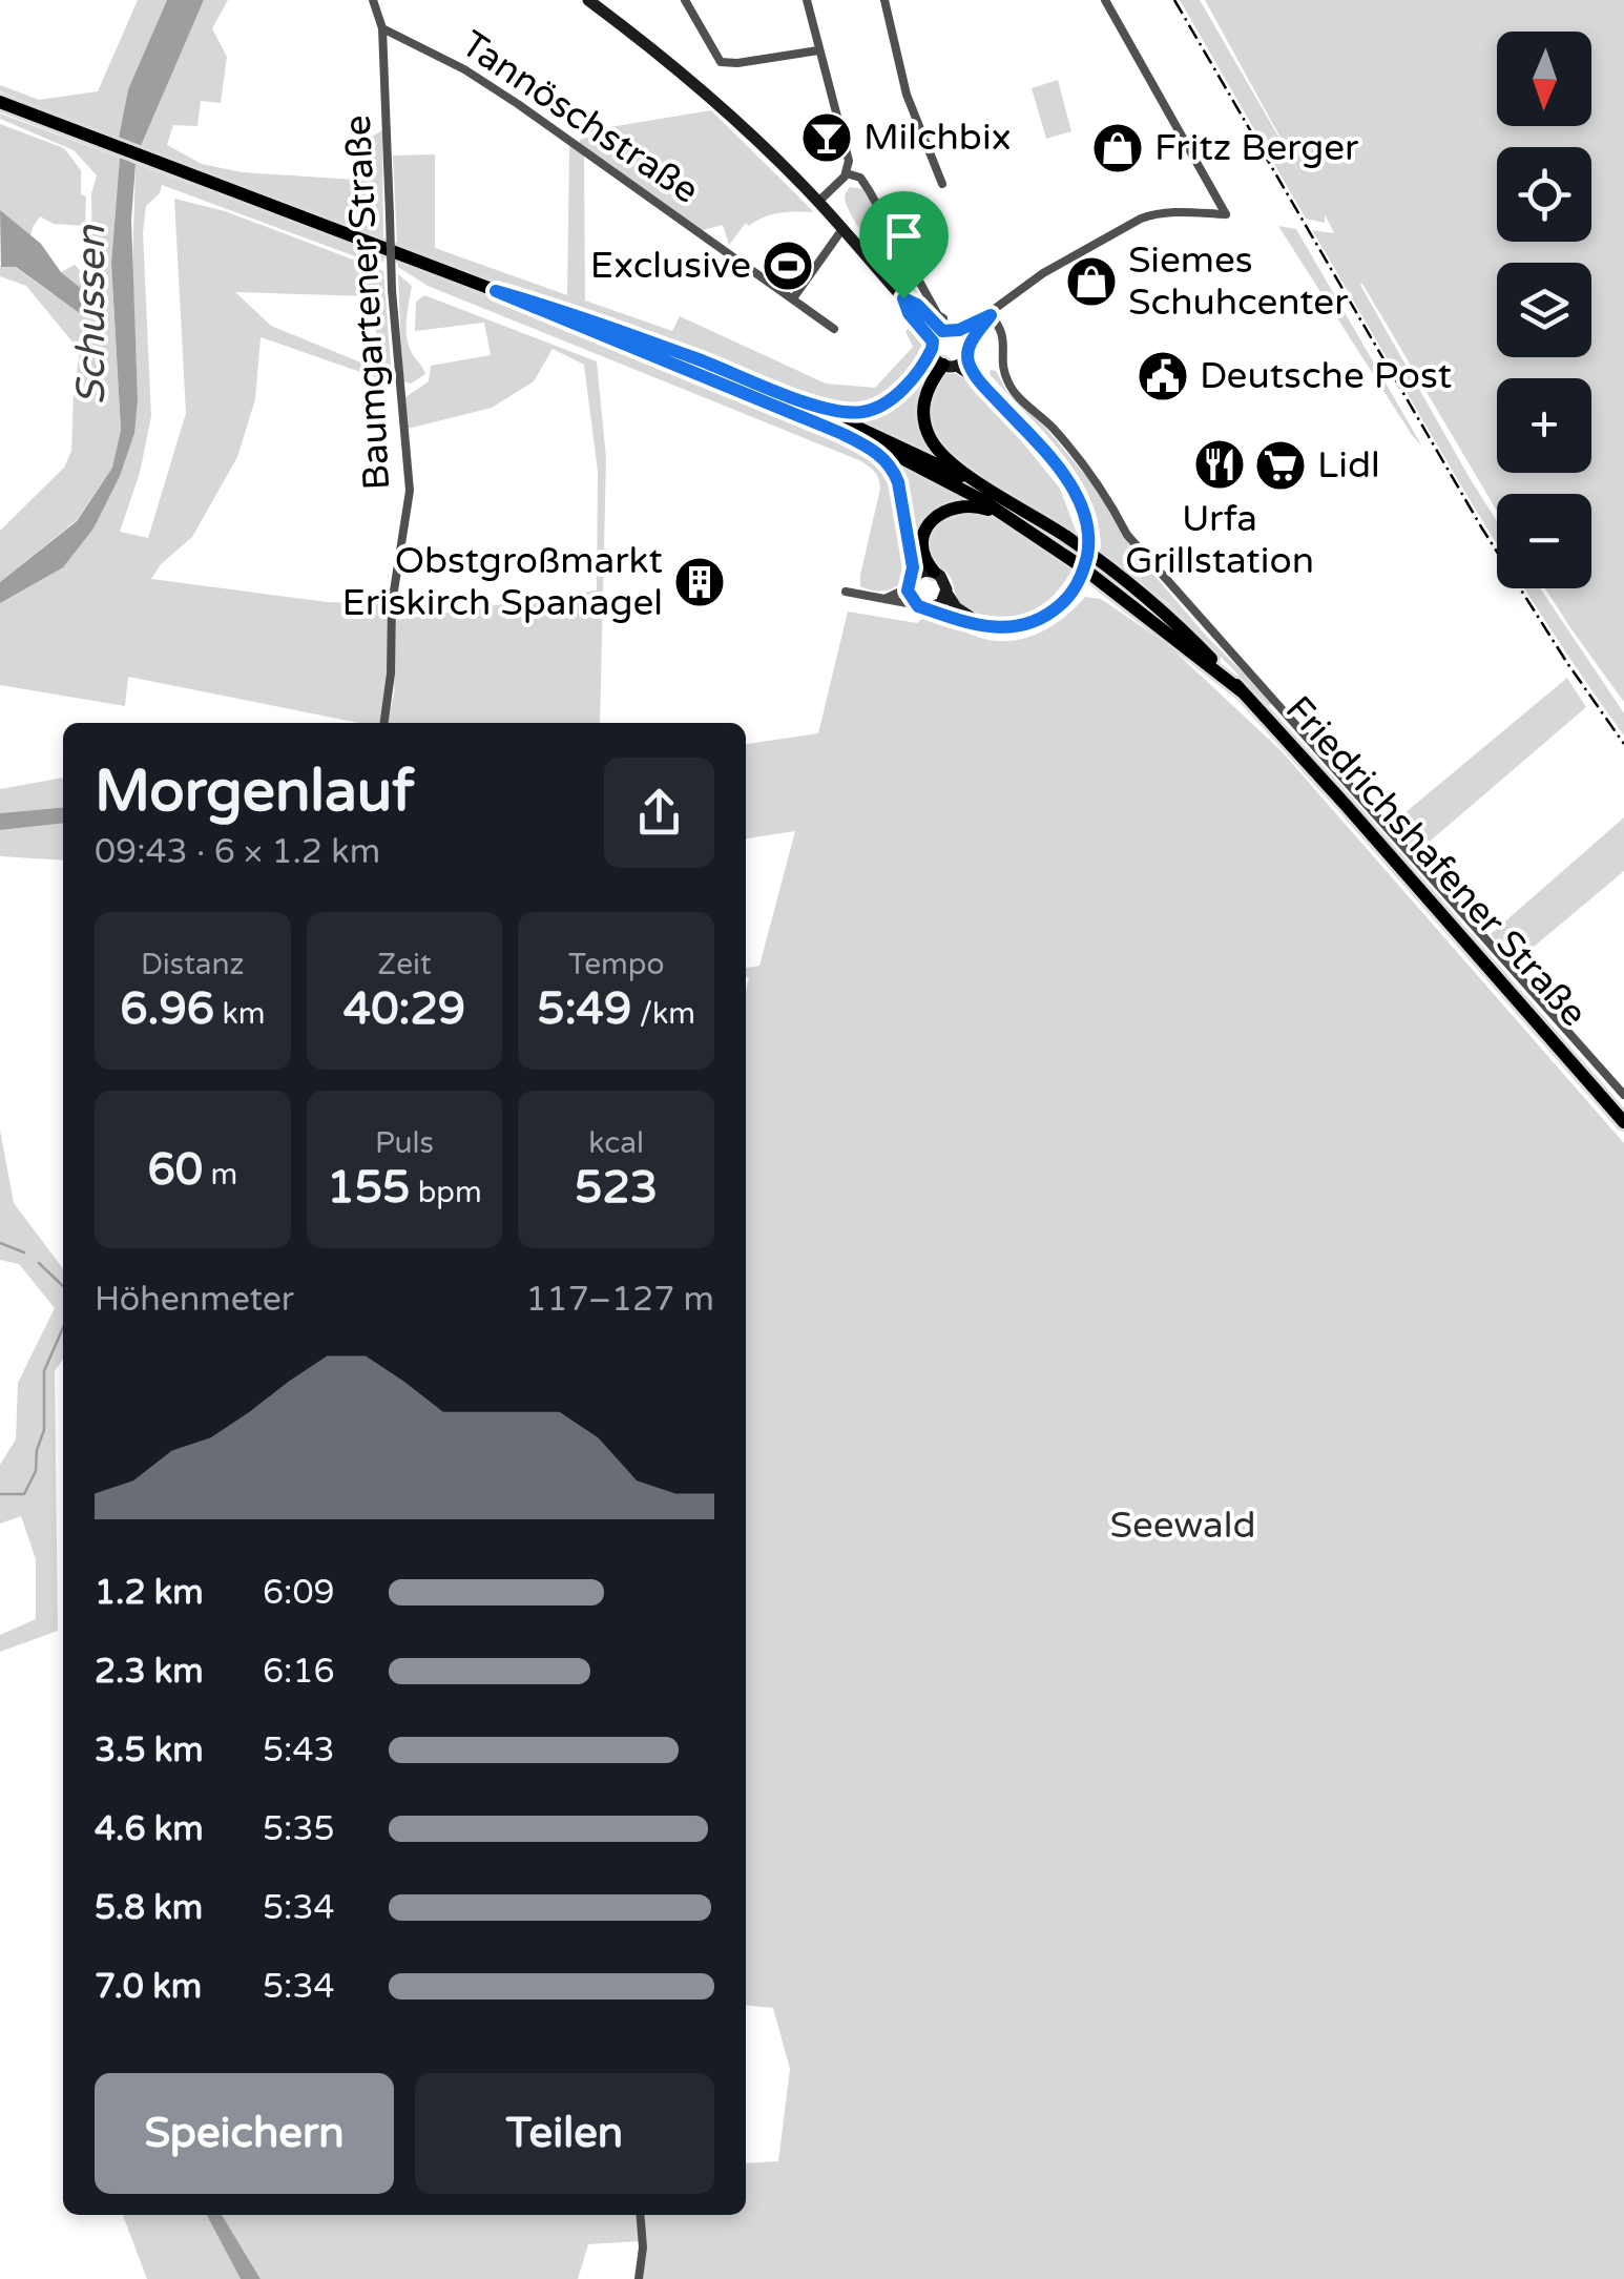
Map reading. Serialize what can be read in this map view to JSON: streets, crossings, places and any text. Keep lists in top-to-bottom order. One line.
{"streets":{"main road":["Friedrichshafener Straße"],"street":["Tannöschstraße","Baumgartener Straße"]},"crossings":[["Tannöschstraße","Baumgartener Straße"]],"water":["Schussen"],"parks":["Seewald"],"places":{"bar":["Milchbix"],"shop":["Fritz Berger","Siemes Schuhcenter"],"sports":["Exclusive"],"public building":["Deutsche Post"],"restaurant":["Urfa Grillstation"],"supermarket":["Lidl"],"building":["Obstgroßmarkt Eriskirch Spanagel"]},"north":"bottom","page":{"map_buttons":["+","−"],"heading":["Morgenlauf","09:43 · 6 × 1.2 km"],"stats":[["Distanz","6.96 km"],["Zeit","40:29"],["Tempo","5:49 /km"],["60 m"],["Puls","155 bpm"],["kcal","523"]],"chart":["Höhenmeter","117–127 m"],"list":[{"name":"1.2 km","note":"6:09"},{"name":"2.3 km","note":"6:16"},{"name":"3.5 km","note":"5:43"},{"name":"4.6 km","note":"5:35"},{"name":"5.8 km","note":"5:34"},{"name":"7.0 km","note":"5:34"}],"buttons":["Speichern","Teilen"]}}
